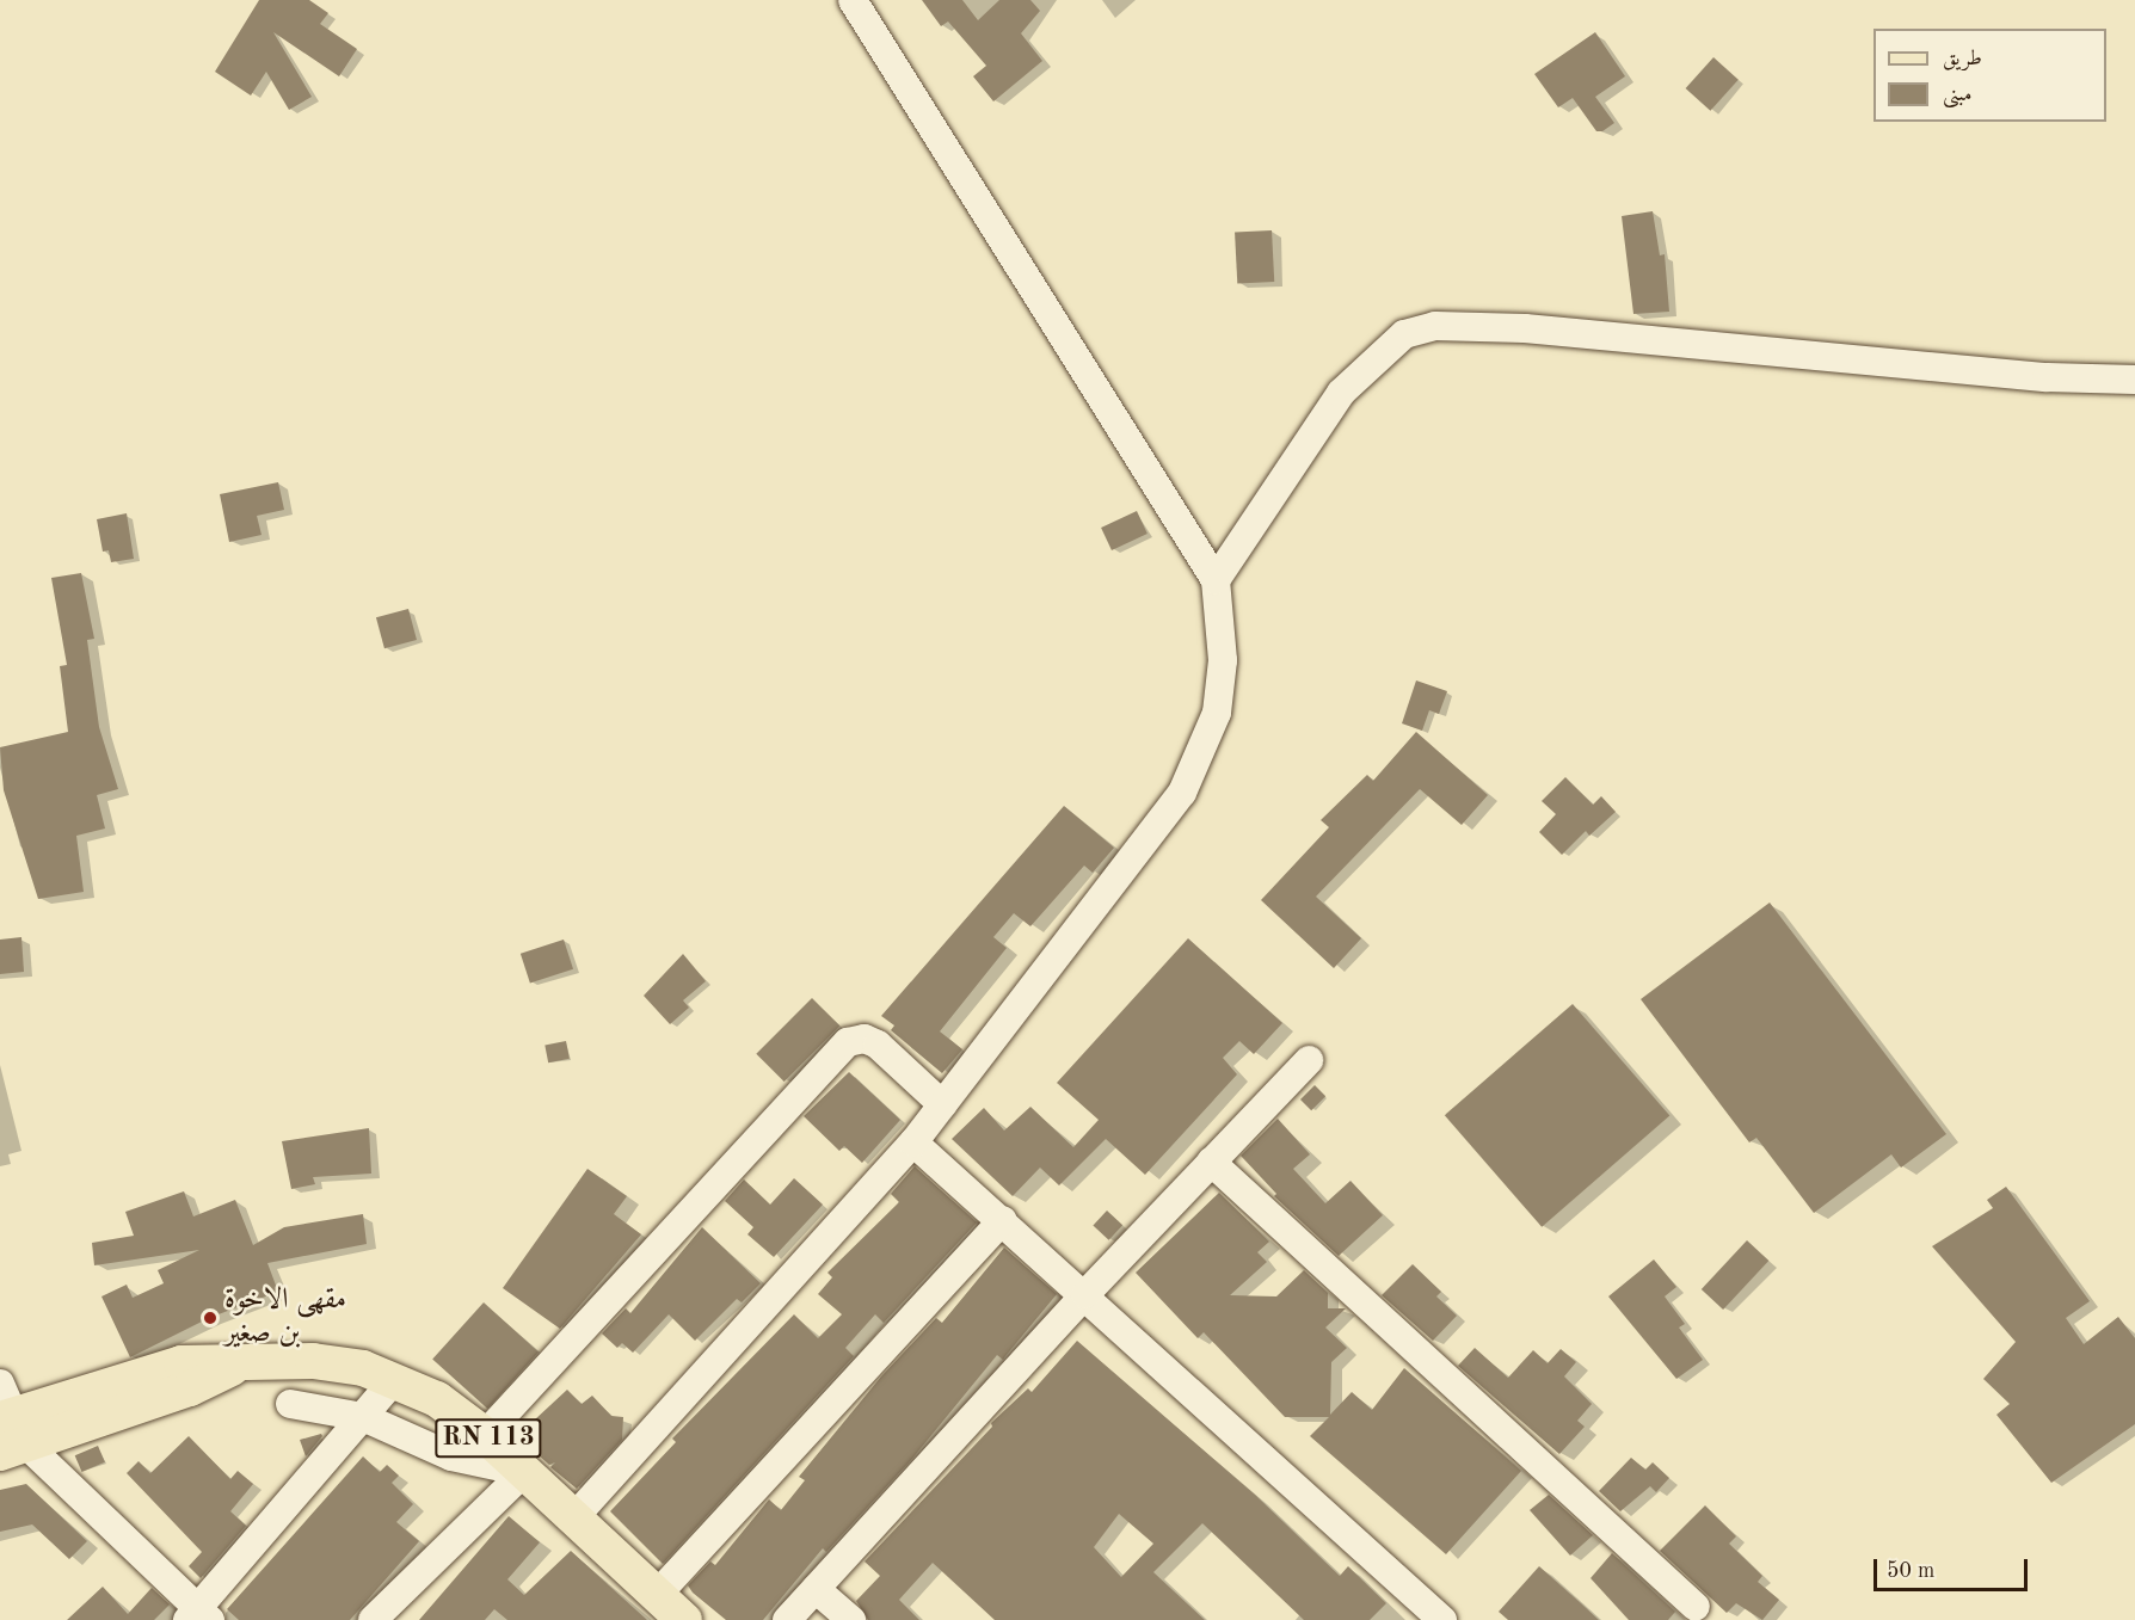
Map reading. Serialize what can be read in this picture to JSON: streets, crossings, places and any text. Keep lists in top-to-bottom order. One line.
{"streets":{"main road":["RN 113"]},"places":["مقهی الاخوة بن صغير"],"legend":["طريق","مبنى"],"scale_bar":"50 m"}
